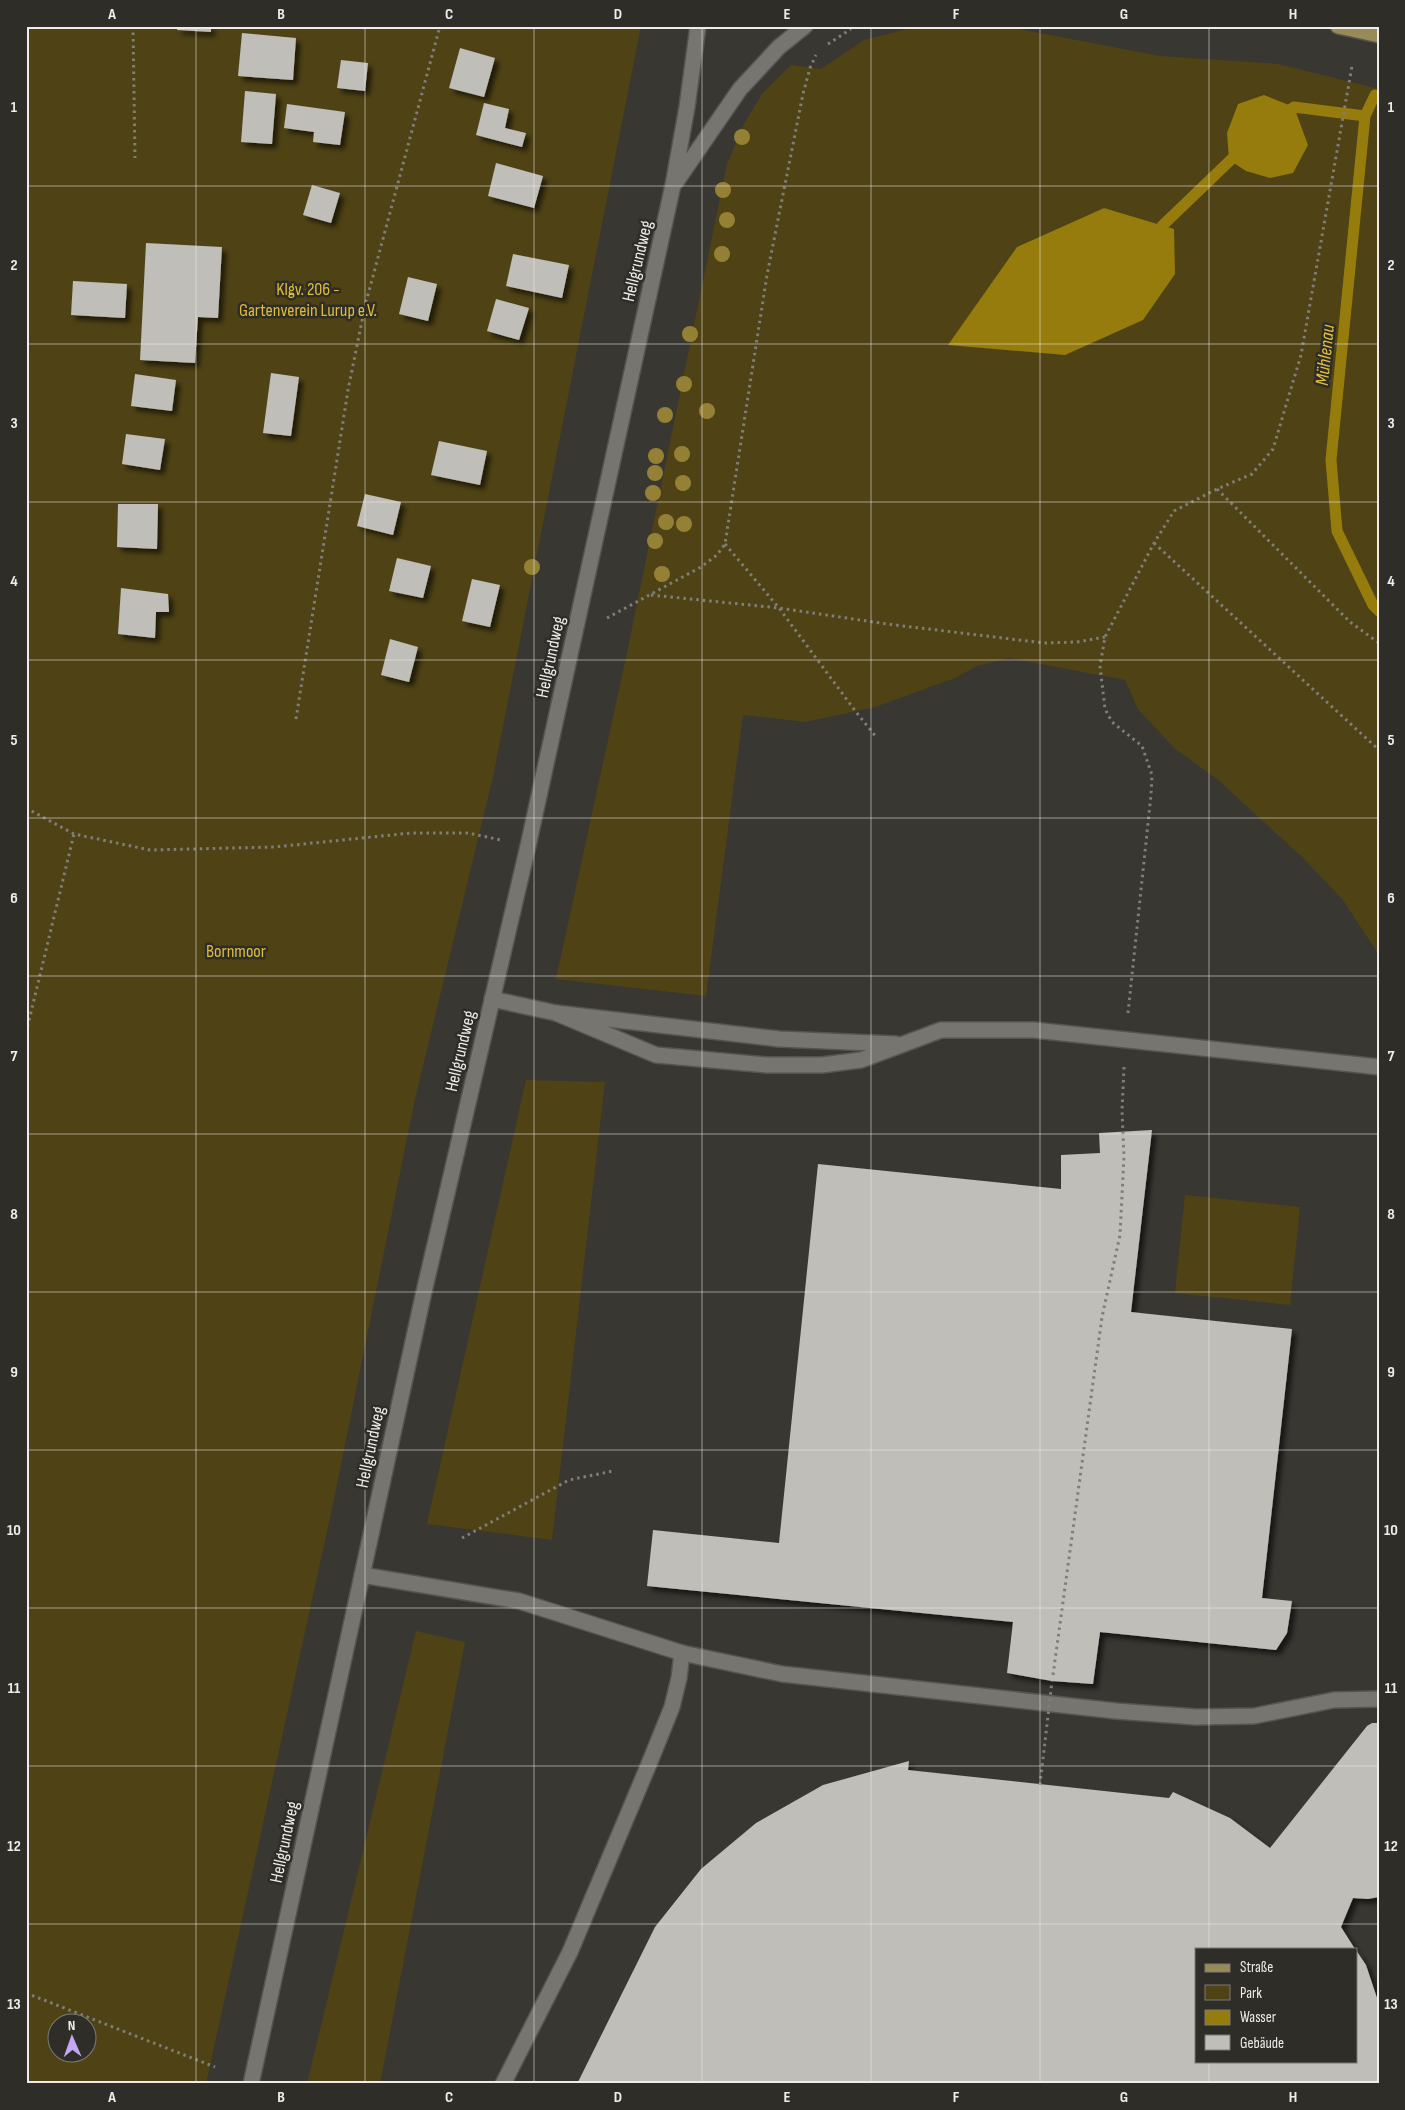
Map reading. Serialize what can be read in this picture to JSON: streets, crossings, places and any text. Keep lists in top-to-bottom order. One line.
{"streets":{"street":["Hellgrundweg"]},"water":["Mühlenau"],"parks":["Klgv. 206 - Gartenverein Lurup e.V.","Bornmoor"],"legend":["Straße","Park","Wasser","Gebäude"],"north":"top","grid":{"columns":["A","B","C","D","E","F","G","H"],"rows":["1","2","3","4","5","6","7","8","9","10","11","12","13"]}}
